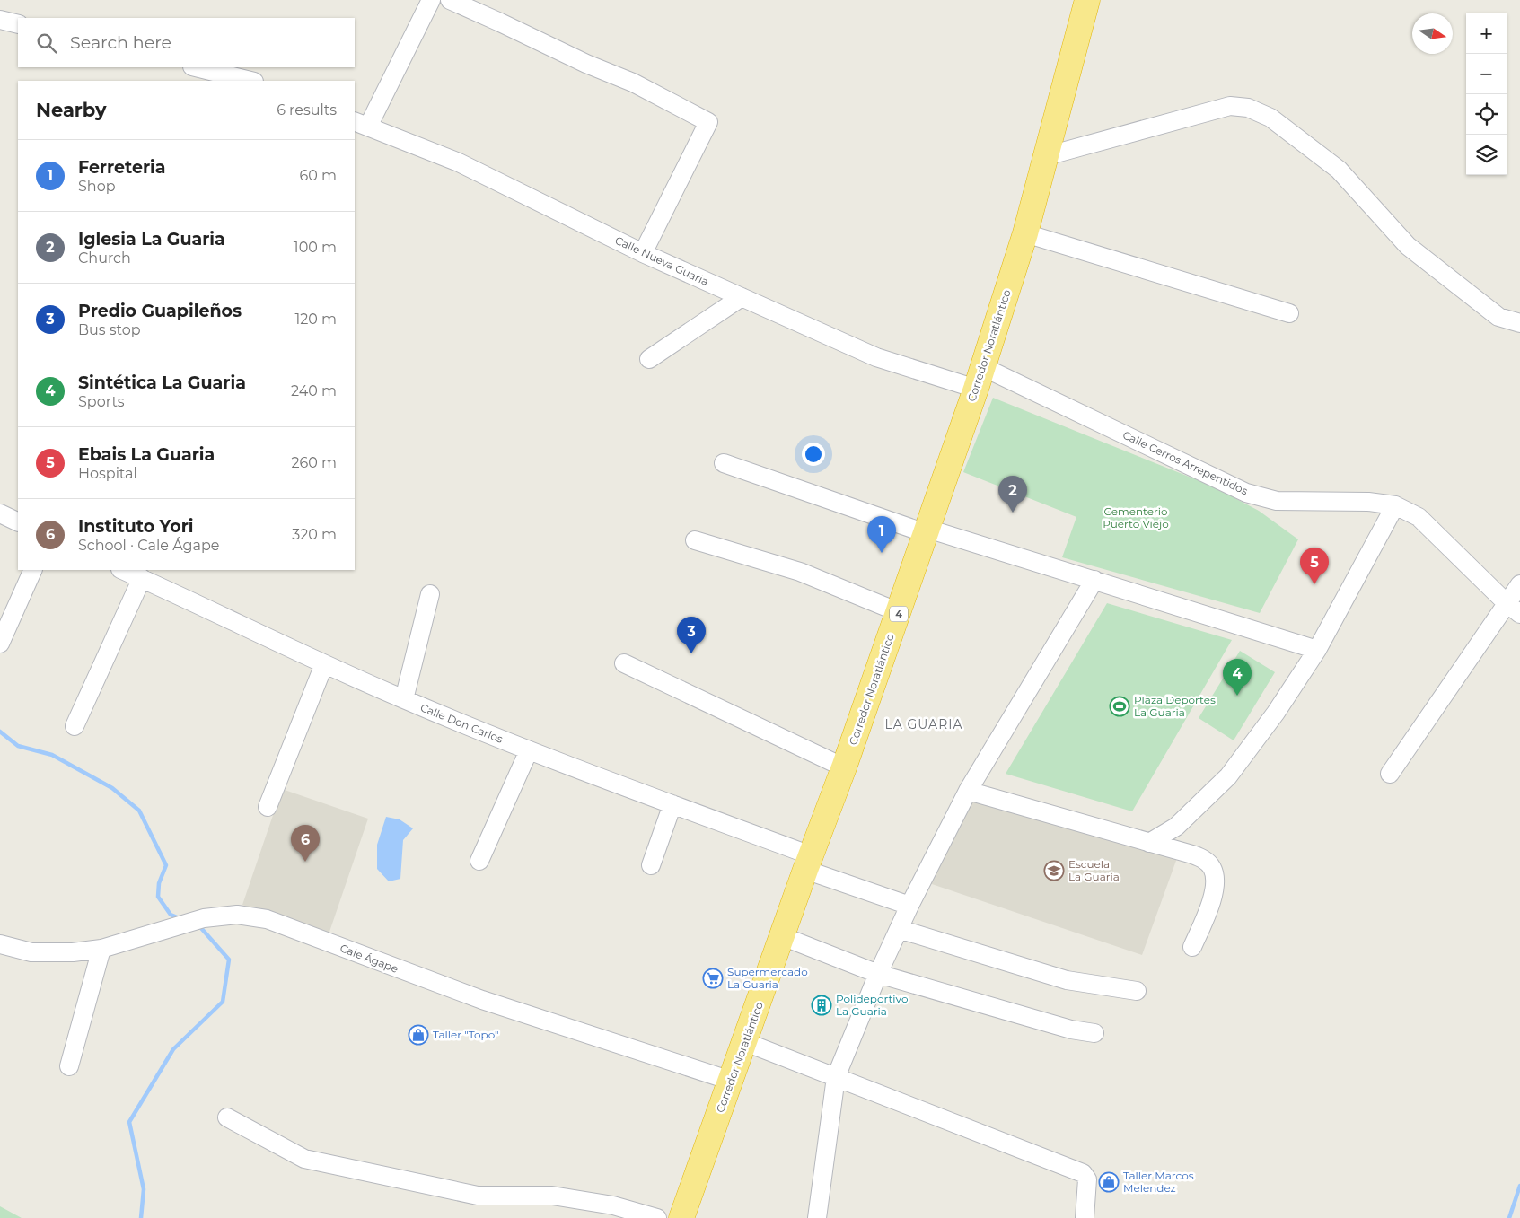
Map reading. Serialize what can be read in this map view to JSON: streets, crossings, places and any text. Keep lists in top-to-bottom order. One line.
{"streets":{"highway":["Corredor Noratlántico","4"],"street":["Calle Nueva Guaria","Calle Cerros Arrepentidos","Calle Don Carlos","Cale Ágape"]},"crossings":[["Calle Nueva Guaria","Corredor Noratlántico"],["Calle Nueva Guaria","Calle Cerros Arrepentidos"],["Corredor Noratlántico","Calle Cerros Arrepentidos"],["Corredor Noratlántico","Calle Don Carlos"],["Corredor Noratlántico","Cale Ágape"]],"districts":["LA GUARIA"],"parks":["Cementerio Puerto Viejo"],"places":{"sports":["Plaza Deportes La Guaria"],"school or university":["Escuela La Guaria"],"supermarket":["Supermercado La Guaria"],"building":["Polideportivo La Guaria"],"shop":["Taller \"Topo\"","Taller Marcos Melendez"]},"north":"right","page":{"map_buttons":["+","−"],"search":"Search here","heading":["Nearby","6 results"],"list":[{"mark":"1","name":"Ferreteria","note":"Shop","value":"60 m"},{"mark":"2","name":"Iglesia La Guaria","note":"Church","value":"100 m"},{"mark":"3","name":"Predio Guapileños","note":"Bus stop","value":"120 m"},{"mark":"4","name":"Sintética La Guaria","note":"Sports","value":"240 m"},{"mark":"5","name":"Ebais La Guaria","note":"Hospital","value":"260 m"},{"mark":"6","name":"Instituto Yori","note":"School · Cale Ágape","value":"320 m"}],"pins":["2","1","5","3","4","6"]}}
